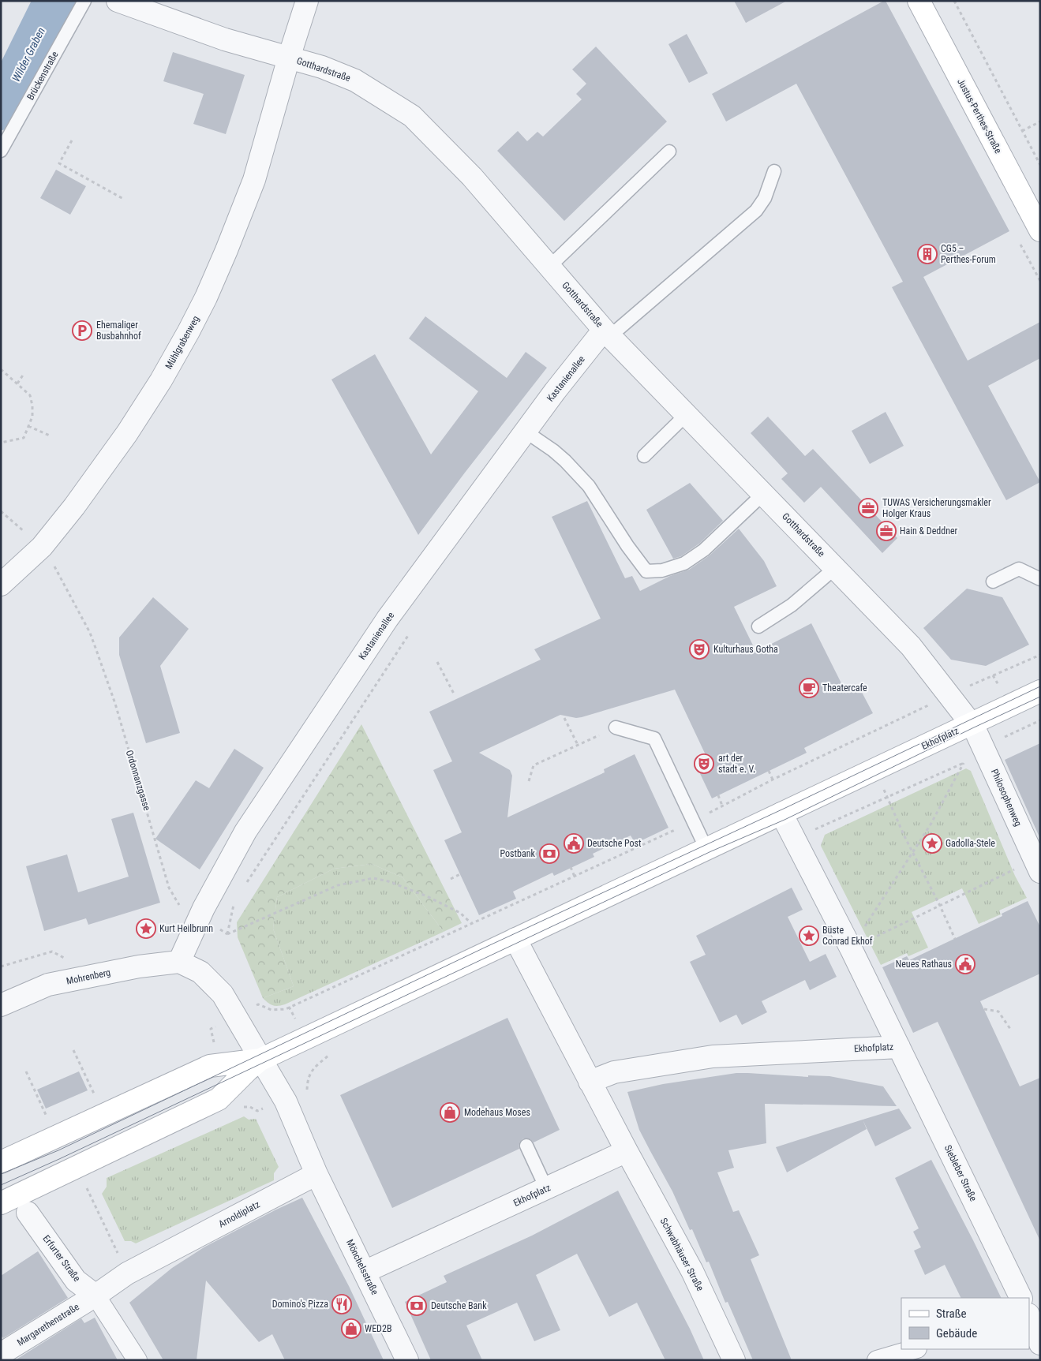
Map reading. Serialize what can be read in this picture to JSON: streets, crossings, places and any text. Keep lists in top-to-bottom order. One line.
{"streets":{"main road":["Justus-Perthes-Straße","Ekhofplatz"],"street":["Gotthardstraße","Mühlgrabenweg","Kastanienallee","Philosophenweg","Mohrenberg","Siebleber Straße","Arnoldiplatz","Schwabhäuser Straße","Erfurter Straße","Mönchelsstraße","Margarethenstraße"],"lane":["Brückenstraße"],"path":["Ordonnanzgasse"]},"crossings":[["Gotthardstraße","Mühlgrabenweg"],["Gotthardstraße","Kastanienallee"],["Gotthardstraße","Ekhofplatz"],["Gotthardstraße","Philosophenweg"],["Mühlgrabenweg","Ordonnanzgasse"],["Kastanienallee","Ordonnanzgasse"],["Kastanienallee","Mohrenberg"],["Ekhofplatz","Philosophenweg"],["Ekhofplatz","Siebleber Straße"],["Ekhofplatz","Schwabhäuser Straße"],["Ekhofplatz","Mönchelsstraße"],["Arnoldiplatz","Erfurter Straße"],["Arnoldiplatz","Mönchelsstraße"],["Arnoldiplatz","Margarethenstraße"],["Erfurter Straße","Margarethenstraße"]],"water":["Wilder Graben"],"places":{"building":["CG5 – Perthes-Forum"],"parking":["Ehemaliger Busbahnhof"],"office":["TUWAS Versicherungsmakler Holger Kraus","Hain & Deddner"],"theatre":["Kulturhaus Gotha","art der stadt e. V."],"cafe":["Theatercafe"],"public building":["Deutsche Post","Neues Rathaus"],"place":["Gadolla-Stele","Kurt Heilbrunn","Büste Conrad Ekhof"],"bank":["Postbank","Deutsche Bank"],"shop":["Modehaus Moses","WED2B"],"restaurant":["Domino's Pizza"]},"legend":["Straße","Gebäude"]}
